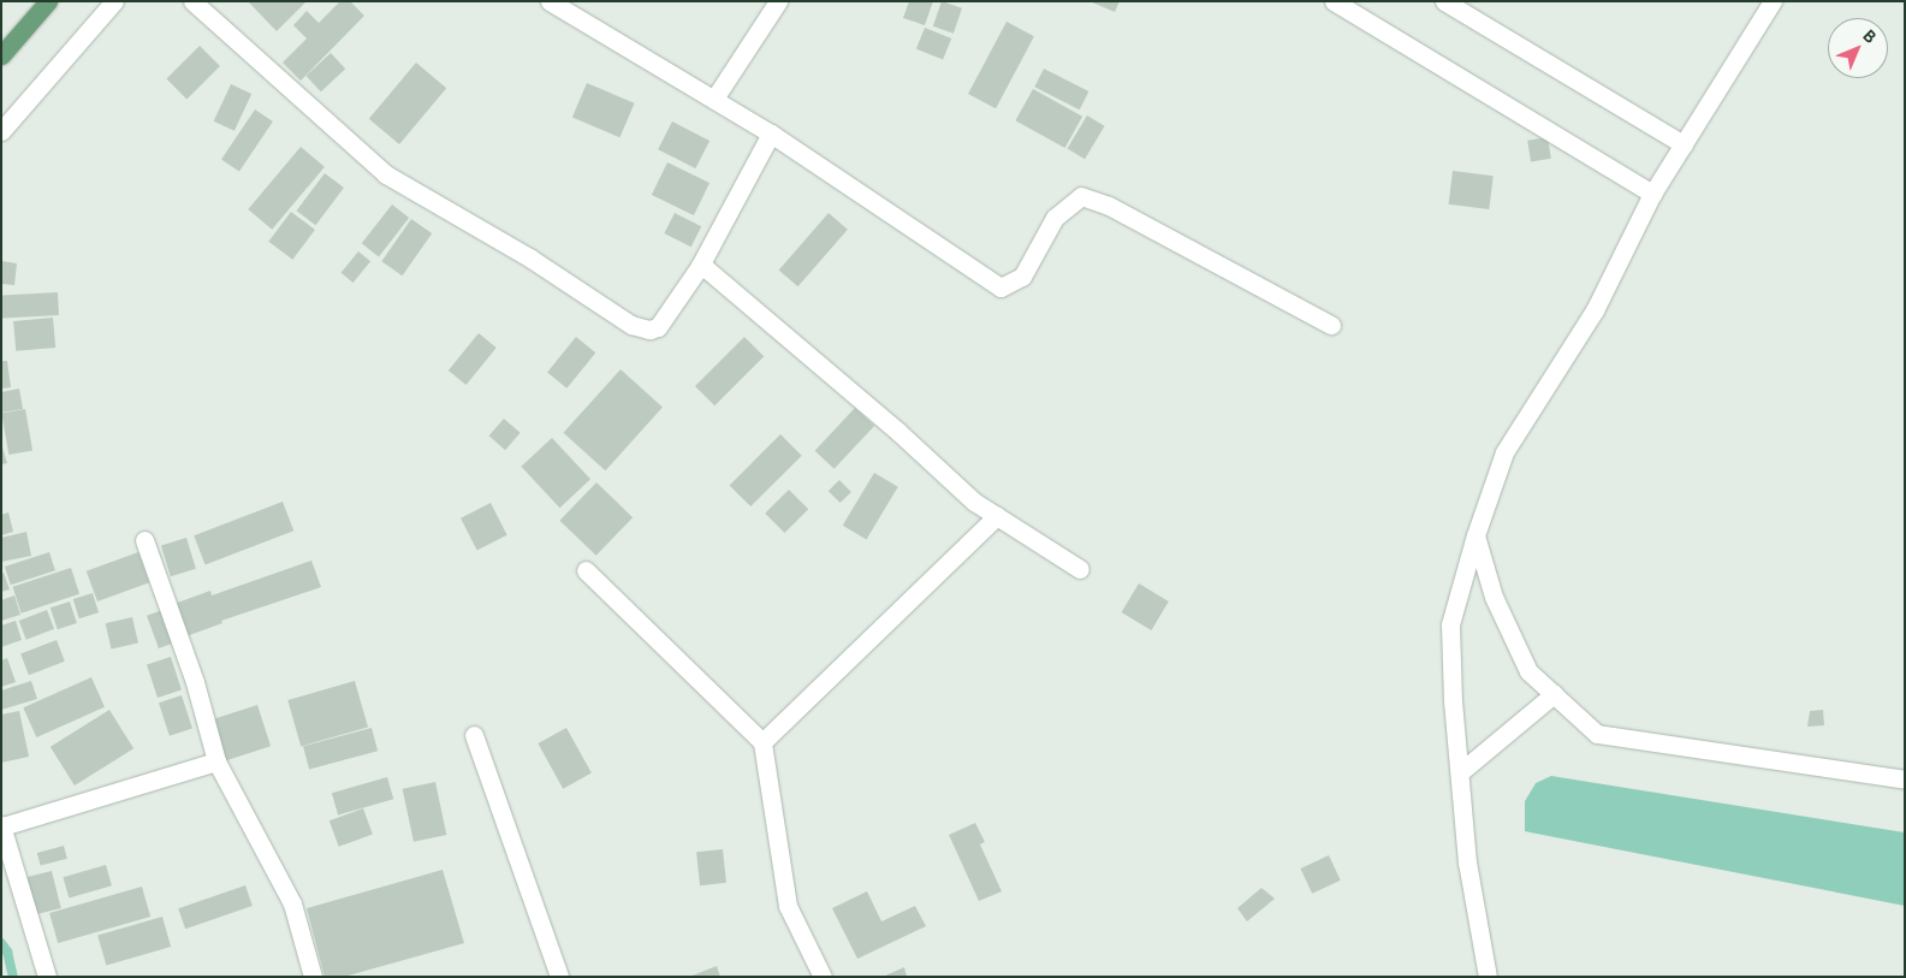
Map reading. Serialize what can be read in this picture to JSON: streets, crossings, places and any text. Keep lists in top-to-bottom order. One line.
{"north":"top right"}
